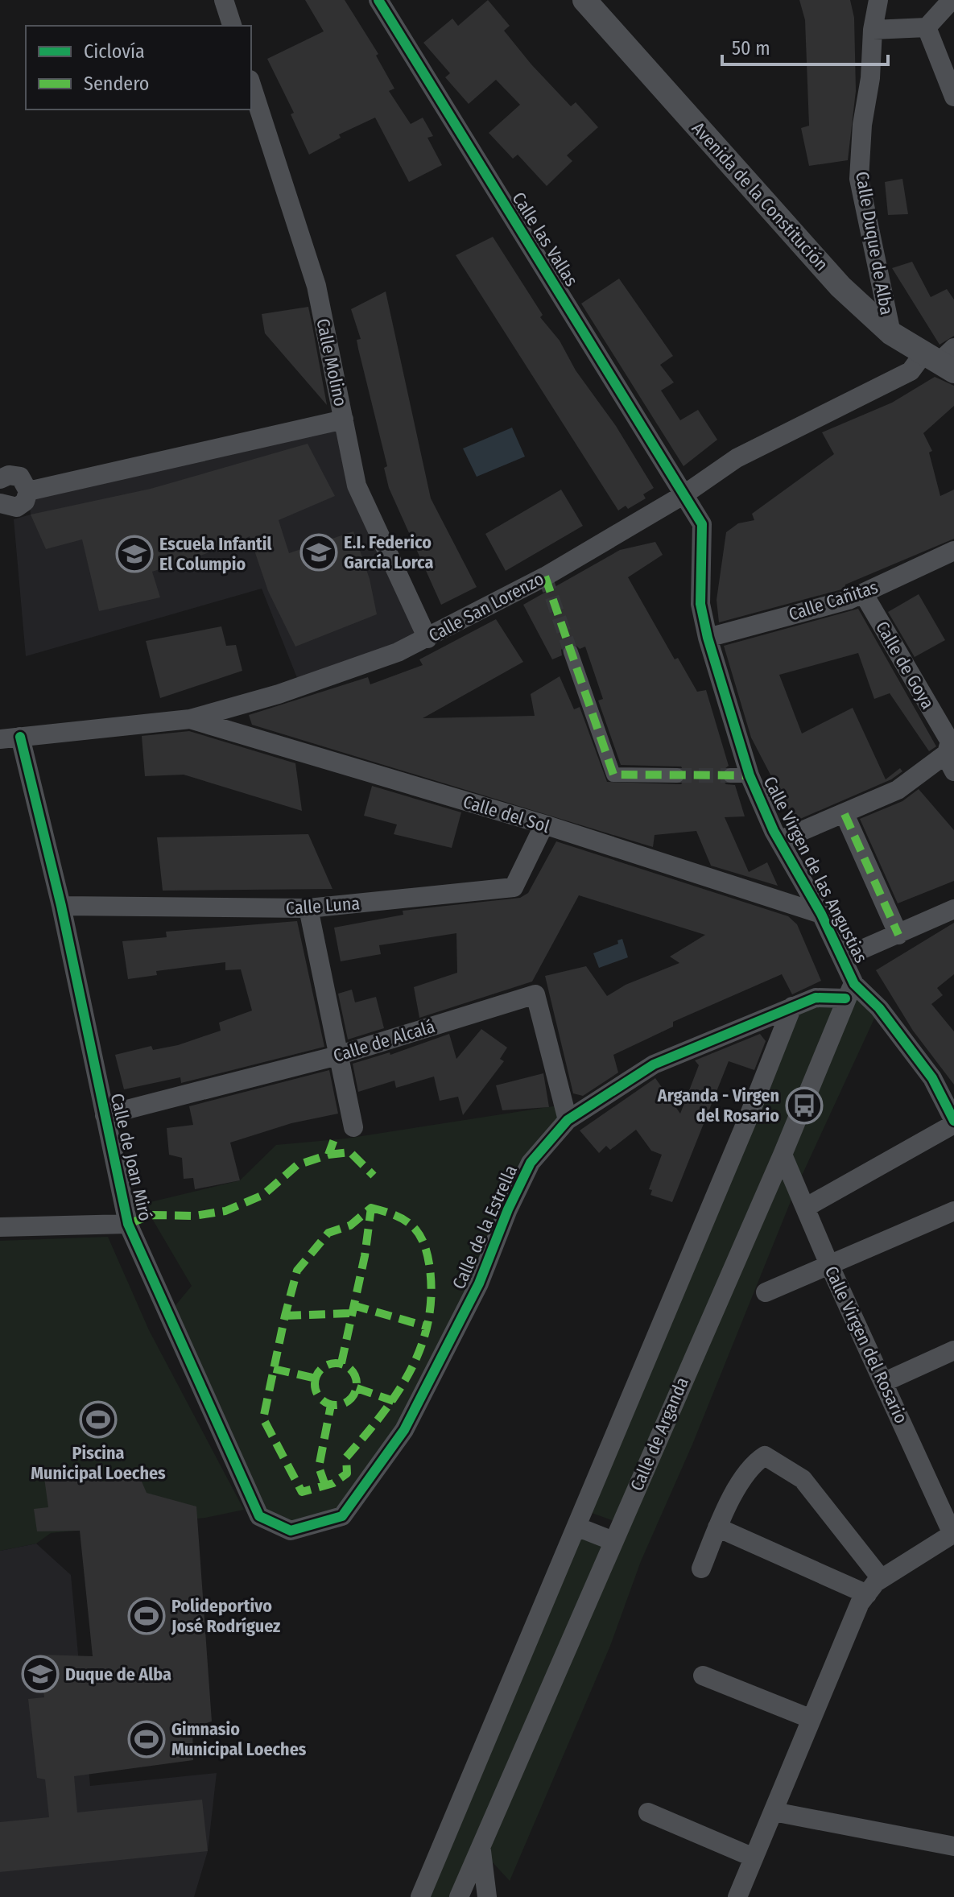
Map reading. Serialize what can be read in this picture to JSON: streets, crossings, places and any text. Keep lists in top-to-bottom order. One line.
{"streets":{"street":["Avenida de la Constitución","Calle las Vallas","Calle Duque de Alba","Calle Molino","Calle Cañitas","Calle San Lorenzo","Calle de Goya","Calle del Sol","Calle Virgen de las Angustias","Calle Luna","Calle de Alcalá","Calle de Joan Miró","Calle de la Estrella","Calle Virgen del Rosario","Calle de Arganda"]},"crossings":[["Avenida de la Constitución","Calle Duque de Alba"],["Avenida de la Constitución","Calle San Lorenzo"],["Calle las Vallas","Calle San Lorenzo"],["Calle las Vallas","Calle Virgen de las Angustias"],["Calle Molino","Calle San Lorenzo"],["Calle Cañitas","Calle de Goya"],["Calle Cañitas","Calle Virgen de las Angustias"],["Calle San Lorenzo","Calle del Sol"],["Calle San Lorenzo","Calle Virgen de las Angustias"],["Calle San Lorenzo","Calle de Joan Miró"],["Calle del Sol","Calle Virgen de las Angustias"],["Calle del Sol","Calle Luna"],["Calle Virgen de las Angustias","Calle de la Estrella"],["Calle Virgen de las Angustias","Calle de Arganda"],["Calle Luna","Calle de Joan Miró"],["Calle de Alcalá","Calle de Joan Miró"],["Calle de Alcalá","Calle de la Estrella"],["Calle de Joan Miró","Calle de la Estrella"],["Calle de la Estrella","Calle de Arganda"],["Calle Virgen del Rosario","Calle de Arganda"]],"places":{"school or university":["E.I. Federico García Lorca","Escuela Infantil El Columpio","Duque de Alba"],"bus stop":["Arganda - Virgen del Rosario"],"sports":["Piscina Municipal Loeches","Polideportivo José Rodríguez","Gimnasio Municipal Loeches"]},"legend":["Ciclovía","Sendero"],"scale_bar":"50 m"}
